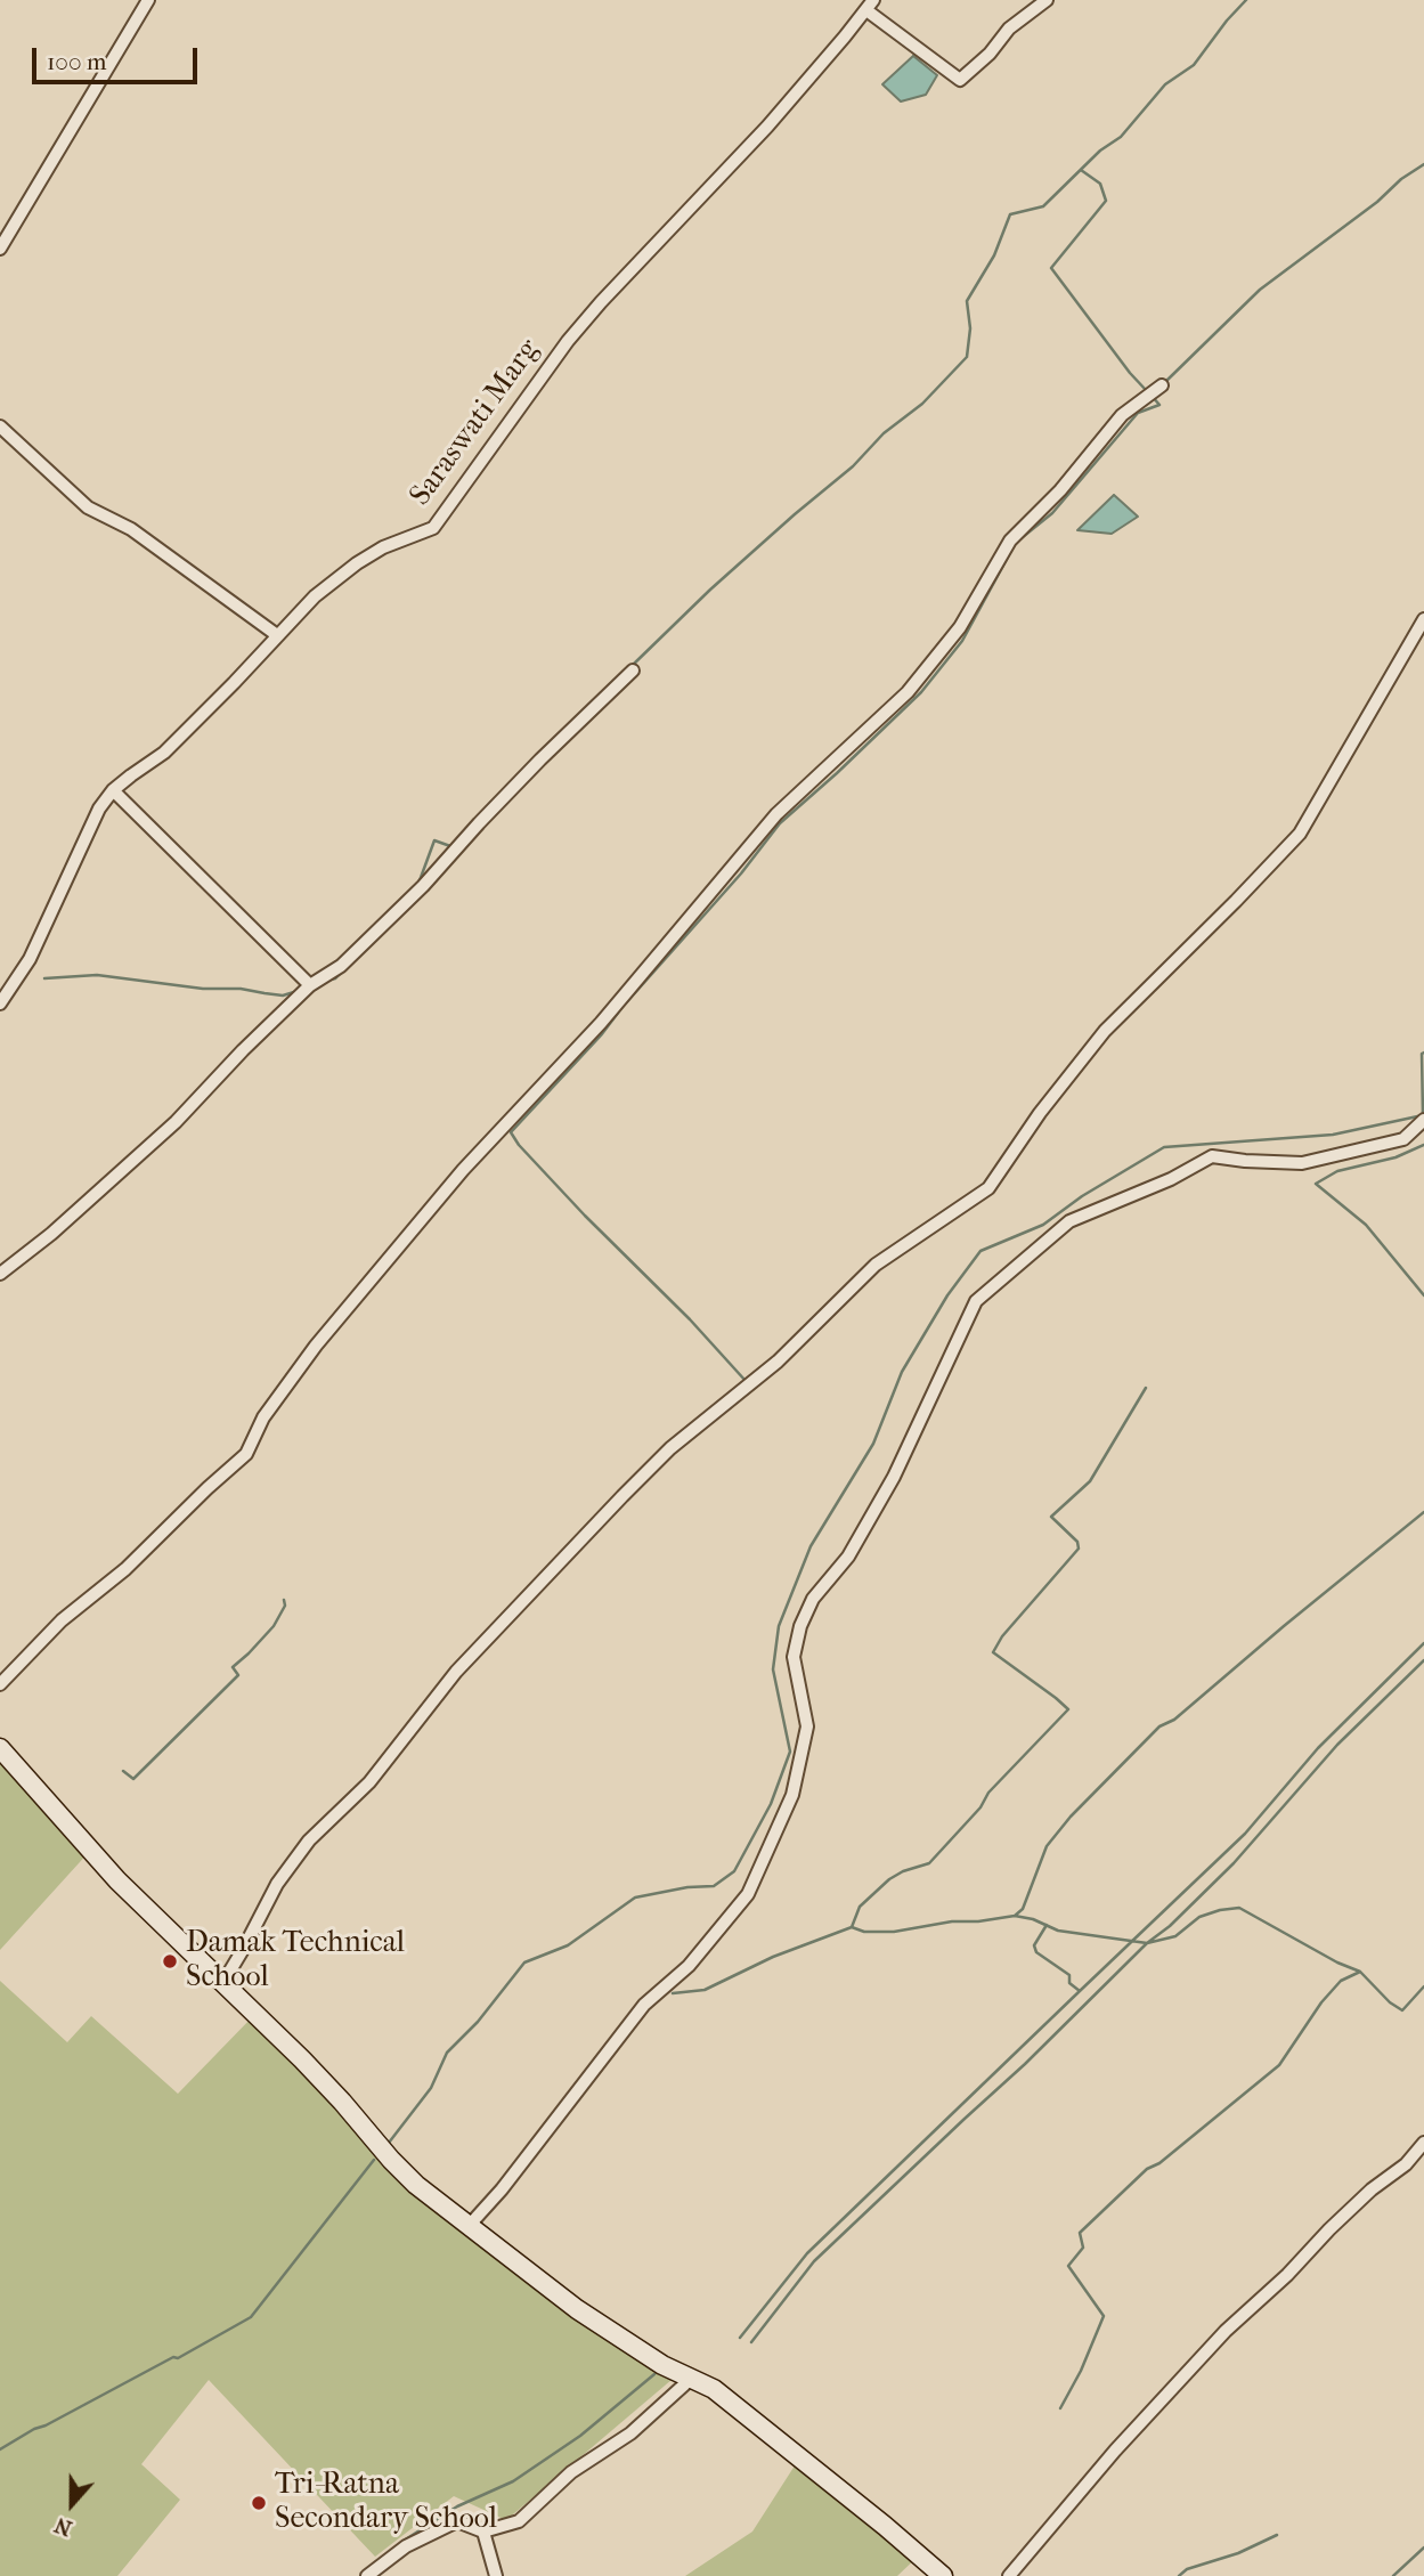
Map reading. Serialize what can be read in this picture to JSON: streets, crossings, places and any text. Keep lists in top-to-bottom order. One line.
{"streets":{"street":["Saraswati Marg"]},"places":["Damak Technical School","Tri-Ratna Secondary School"],"scale_bar":"100 m","north":"bottom"}
